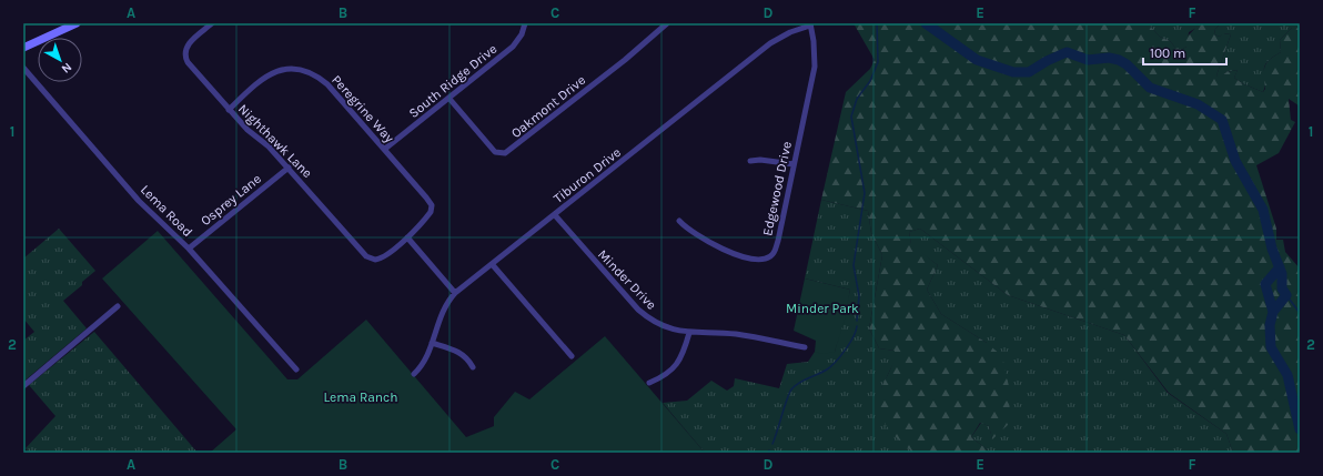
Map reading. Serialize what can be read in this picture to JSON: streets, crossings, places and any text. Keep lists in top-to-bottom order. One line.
{"streets":{"street":["South Ridge Drive","Oakmont Drive","Peregrine Way","Nighthawk Lane","Tiburon Drive","Edgewood Drive","Osprey Lane","Lema Road","Minder Drive"]},"crossings":[["South Ridge Drive","Oakmont Drive"],["South Ridge Drive","Peregrine Way"],["Peregrine Way","Nighthawk Lane"],["Nighthawk Lane","Osprey Lane"],["Tiburon Drive","Edgewood Drive"],["Tiburon Drive","Minder Drive"],["Osprey Lane","Lema Road"]],"parks":["Minder Park","Lema Ranch"],"scale_bar":"100 m","north":"bottom right","grid":{"columns":["A","B","C","D","E","F"],"rows":["1","2"]}}
